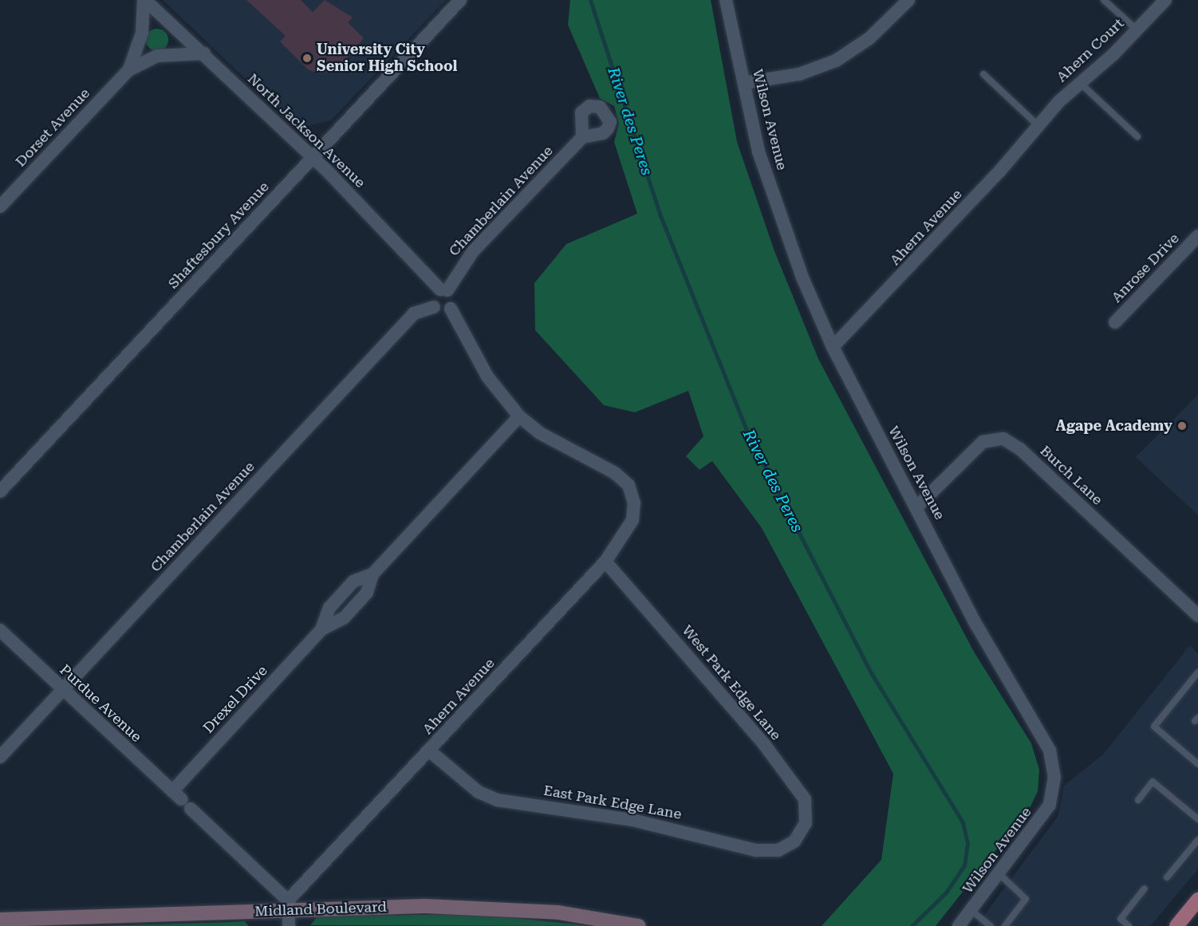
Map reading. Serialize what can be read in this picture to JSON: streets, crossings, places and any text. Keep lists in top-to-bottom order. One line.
{"streets":{"main road":["Midland Boulevard"],"street":["Ahern Court","Wilson Avenue","Dorset Avenue","North Jackson Avenue","Chamberlain Avenue","Ahern Avenue","Shaftesbury Avenue","Anrose Drive","Burch Lane","West Park Edge Lane","Drexel Drive","Purdue Avenue","East Park Edge Lane"]},"crossings":[["Ahern Court","Ahern Avenue"],["Wilson Avenue","Ahern Avenue"],["Wilson Avenue","Burch Lane"],["Dorset Avenue","North Jackson Avenue"],["North Jackson Avenue","Chamberlain Avenue"],["North Jackson Avenue","Shaftesbury Avenue"],["Chamberlain Avenue","Purdue Avenue"],["Ahern Avenue","West Park Edge Lane"],["Ahern Avenue","Drexel Drive"],["Ahern Avenue","East Park Edge Lane"],["Ahern Avenue","Midland Boulevard"],["West Park Edge Lane","East Park Edge Lane"],["Drexel Drive","Purdue Avenue"]],"water":["River des Peres"],"places":["University City Senior High School","Agape Academy"]}
